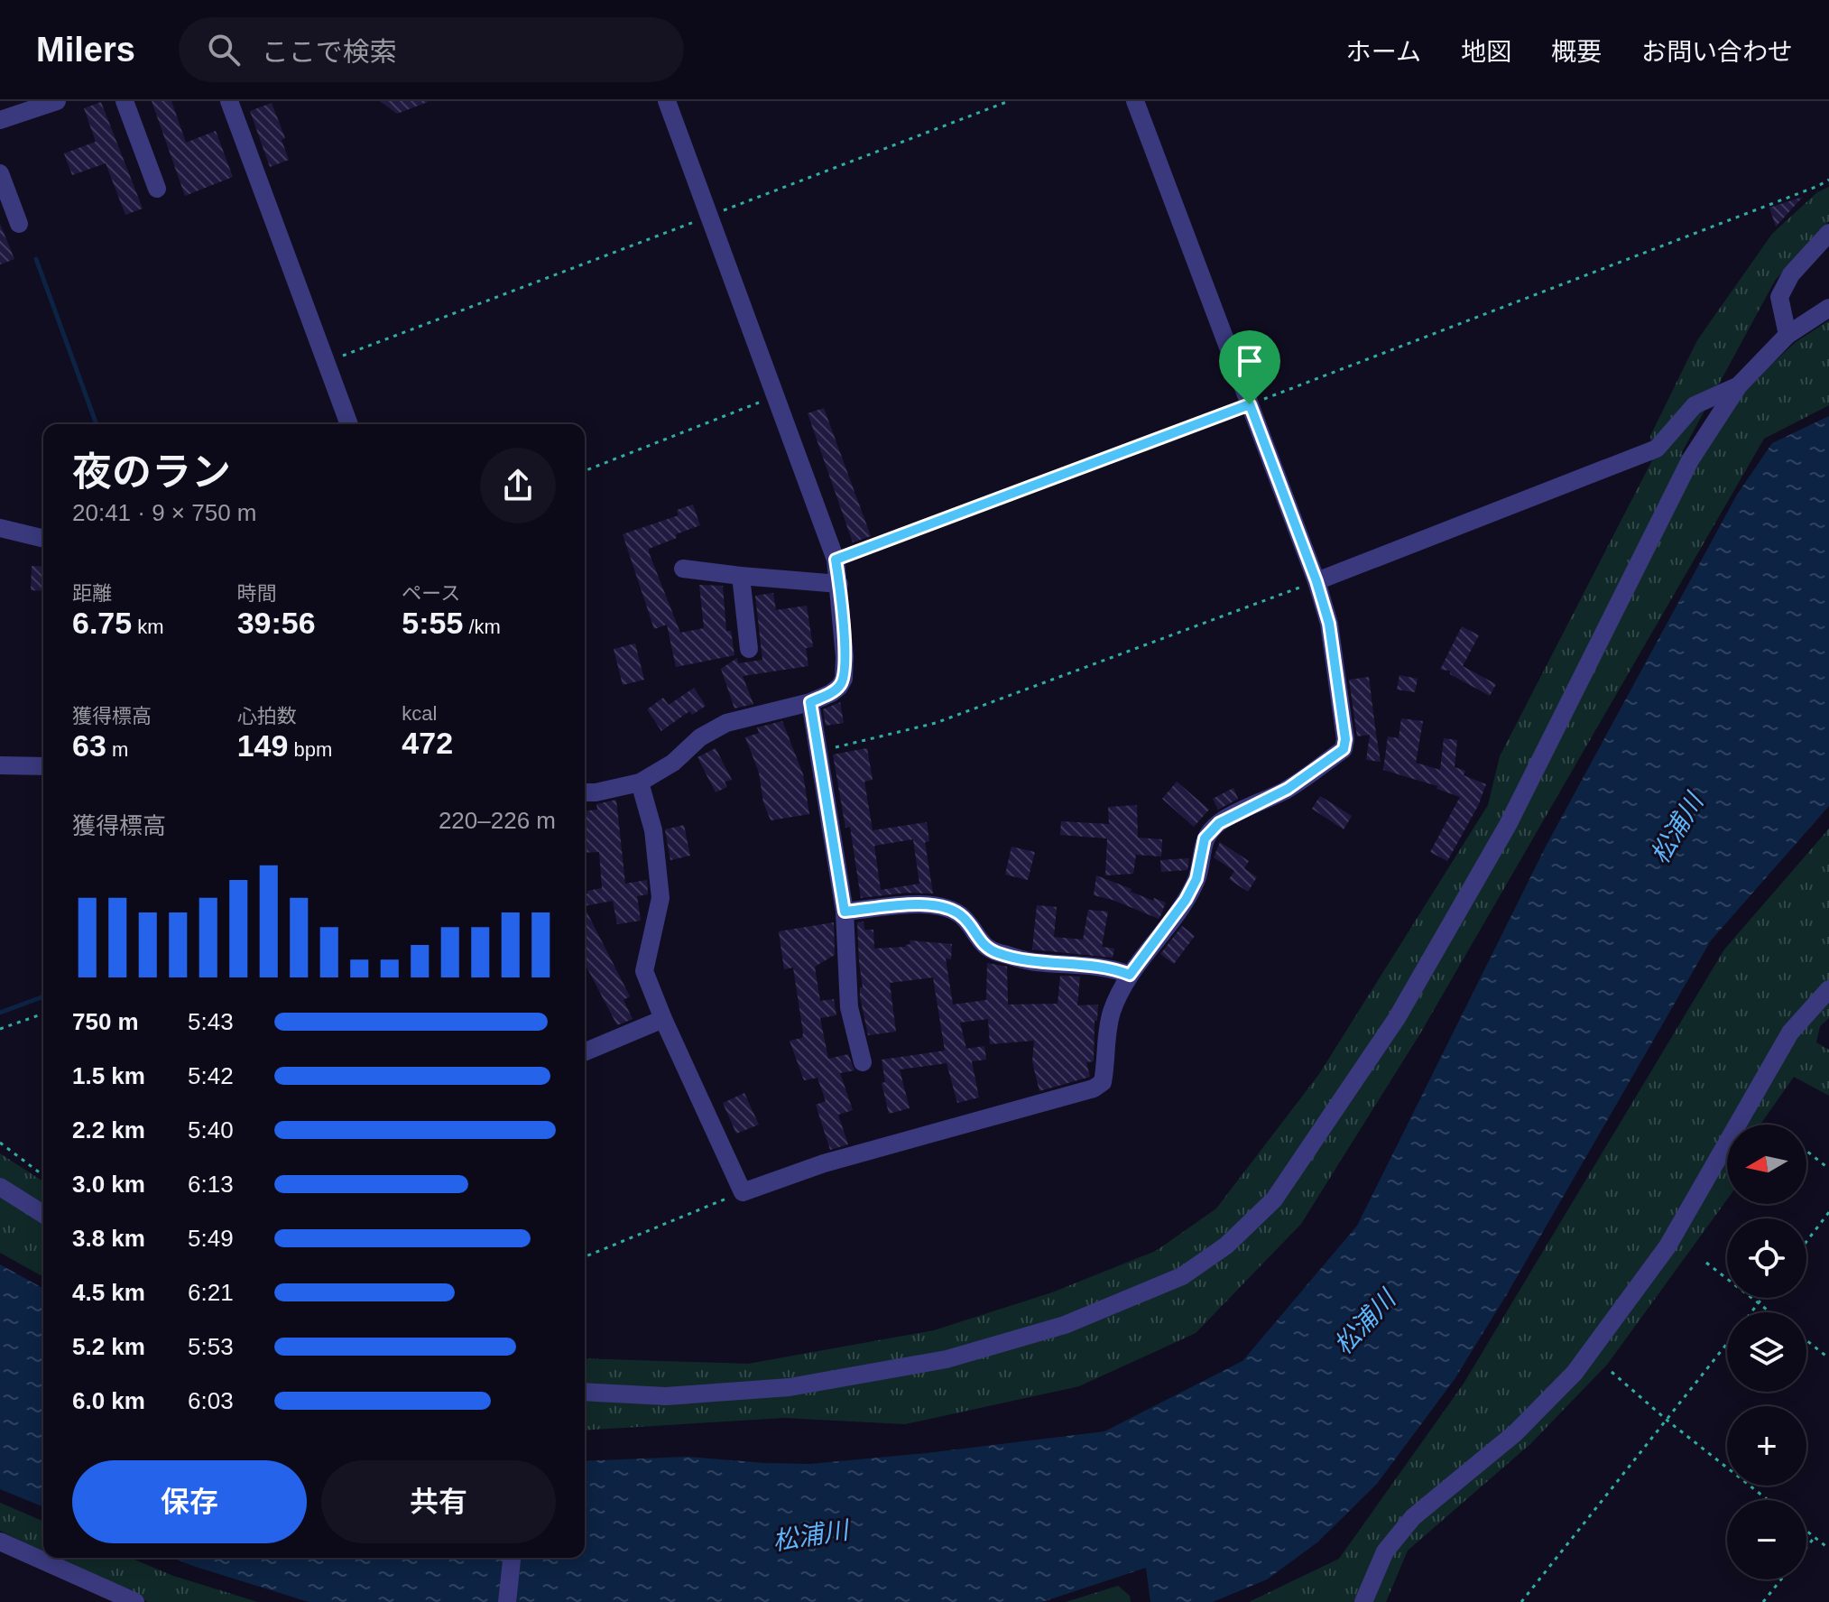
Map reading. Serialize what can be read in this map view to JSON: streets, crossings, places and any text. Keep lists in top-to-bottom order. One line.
{"water":["松浦川"],"north":"left","page":{"header":"Milers","search":"ここで検索","nav":["ホーム","地図","概要","お問い合わせ"],"heading":["夜のラン","20:41 · 9 × 750 m"],"stats":[["距離","6.75 km"],["時間","39:56"],["ペース","5:55 /km"],["獲得標高","63 m"],["心拍数","149 bpm"],["kcal","472"]],"chart":["獲得標高","220–226 m"],"list":[{"name":"750 m","note":"5:43"},{"name":"1.5 km","note":"5:42"},{"name":"2.2 km","note":"5:40"},{"name":"3.0 km","note":"6:13"},{"name":"3.8 km","note":"5:49"},{"name":"4.5 km","note":"6:21"},{"name":"5.2 km","note":"5:53"},{"name":"6.0 km","note":"6:03"}],"map_buttons":["+","−"],"buttons":["保存","共有"]}}
